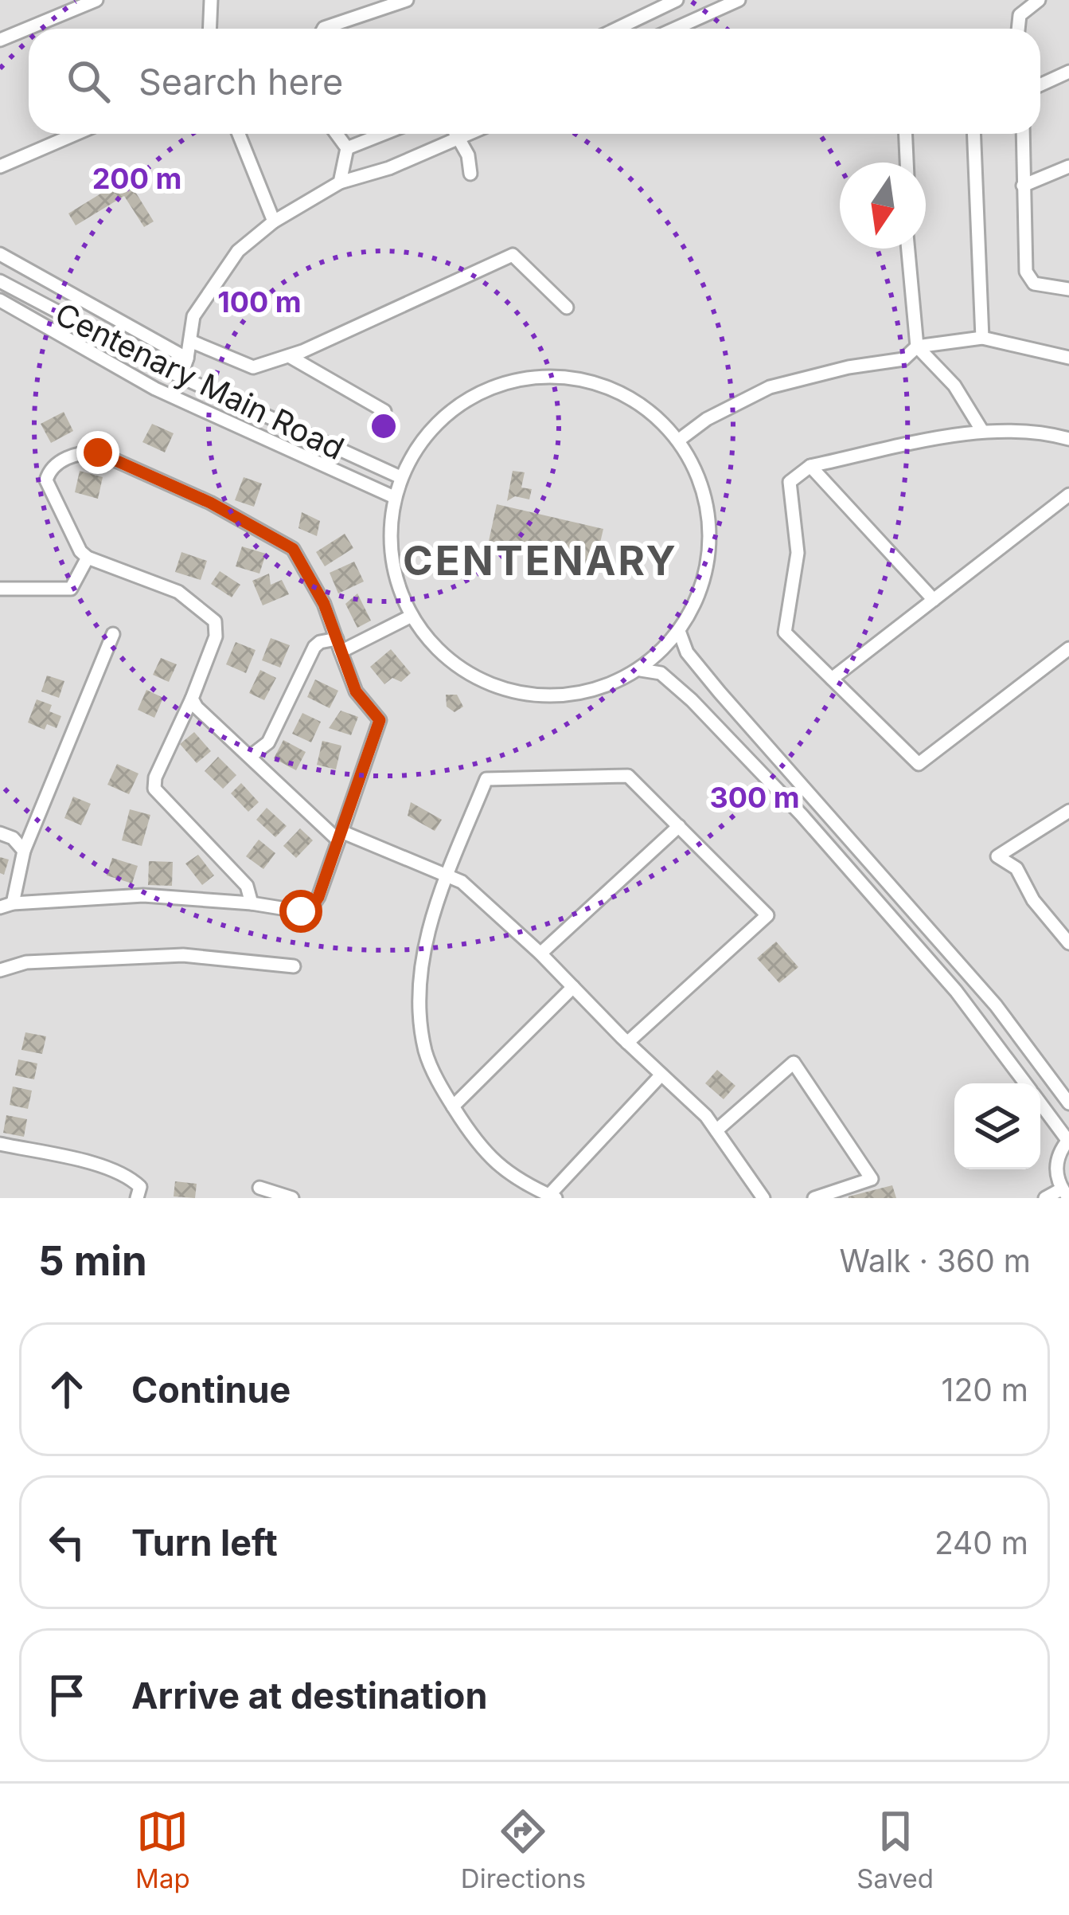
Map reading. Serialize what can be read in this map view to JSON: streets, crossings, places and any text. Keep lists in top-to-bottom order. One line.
{"streets":{"street":["Centenary Main Road"]},"districts":["CENTENARY"],"north":"bottom","page":{"search":"Search here","heading":["5 min","Walk · 360 m"],"list":[["Continue","120 m"],["Turn left","240 m"],"Arrive at destination"],"nav":["Map","Directions","Saved"]},"rings":["200 m","100 m","300 m"]}
